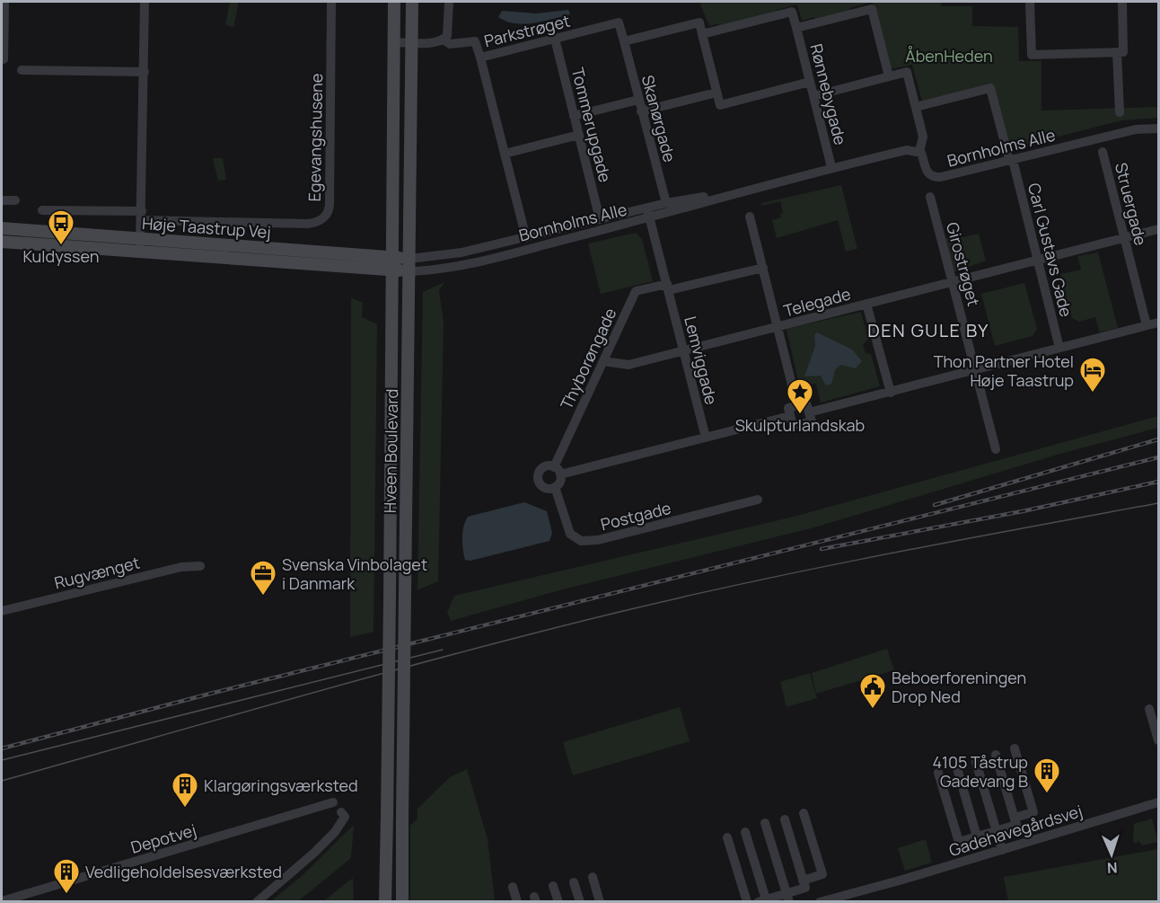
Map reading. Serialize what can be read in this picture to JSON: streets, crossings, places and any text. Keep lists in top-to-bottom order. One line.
{"streets":{"street":["Parkstrøget","Rønnebygade","Skanørgade","Tommerupgade","Egevangshusene","Bornholms Alle","Struergade","Høje Taastrup Vej","Carl Gustavs Gade","Girostrøget","Telegade","Thyborøngade","Lemviggade","Hveen Boulevard","Postgade","Rugvænget","Gadehavegårdsvej","Depotvej"]},"crossings":[["Parkstrøget","Skanørgade"],["Parkstrøget","Tommerupgade"],["Rønnebygade","Bornholms Alle"],["Skanørgade","Bornholms Alle"],["Tommerupgade","Bornholms Alle"],["Bornholms Alle","Høje Taastrup Vej"],["Bornholms Alle","Carl Gustavs Gade"],["Bornholms Alle","Lemviggade"],["Bornholms Alle","Hveen Boulevard"],["Struergade","Telegade"],["Høje Taastrup Vej","Hveen Boulevard"],["Carl Gustavs Gade","Telegade"],["Girostrøget","Telegade"],["Telegade","Thyborøngade"],["Telegade","Lemviggade"],["Thyborøngade","Lemviggade"],["Thyborøngade","Postgade"]],"districts":["DEN GULE BY"],"parks":["ÅbenHeden"],"places":{"bus stop":["Kuldyssen"],"hotel":["Thon Partner Hotel Høje Taastrup"],"place":["Skulpturlandskab"],"office":["Svenska Vinbolaget i Danmark"],"public building":["Beboerforeningen Drop Ned"],"building":["4105 Tåstrup Gadevang B","Klargøringsværksted","Vedligeholdelsesværksted"]},"north":"bottom"}
